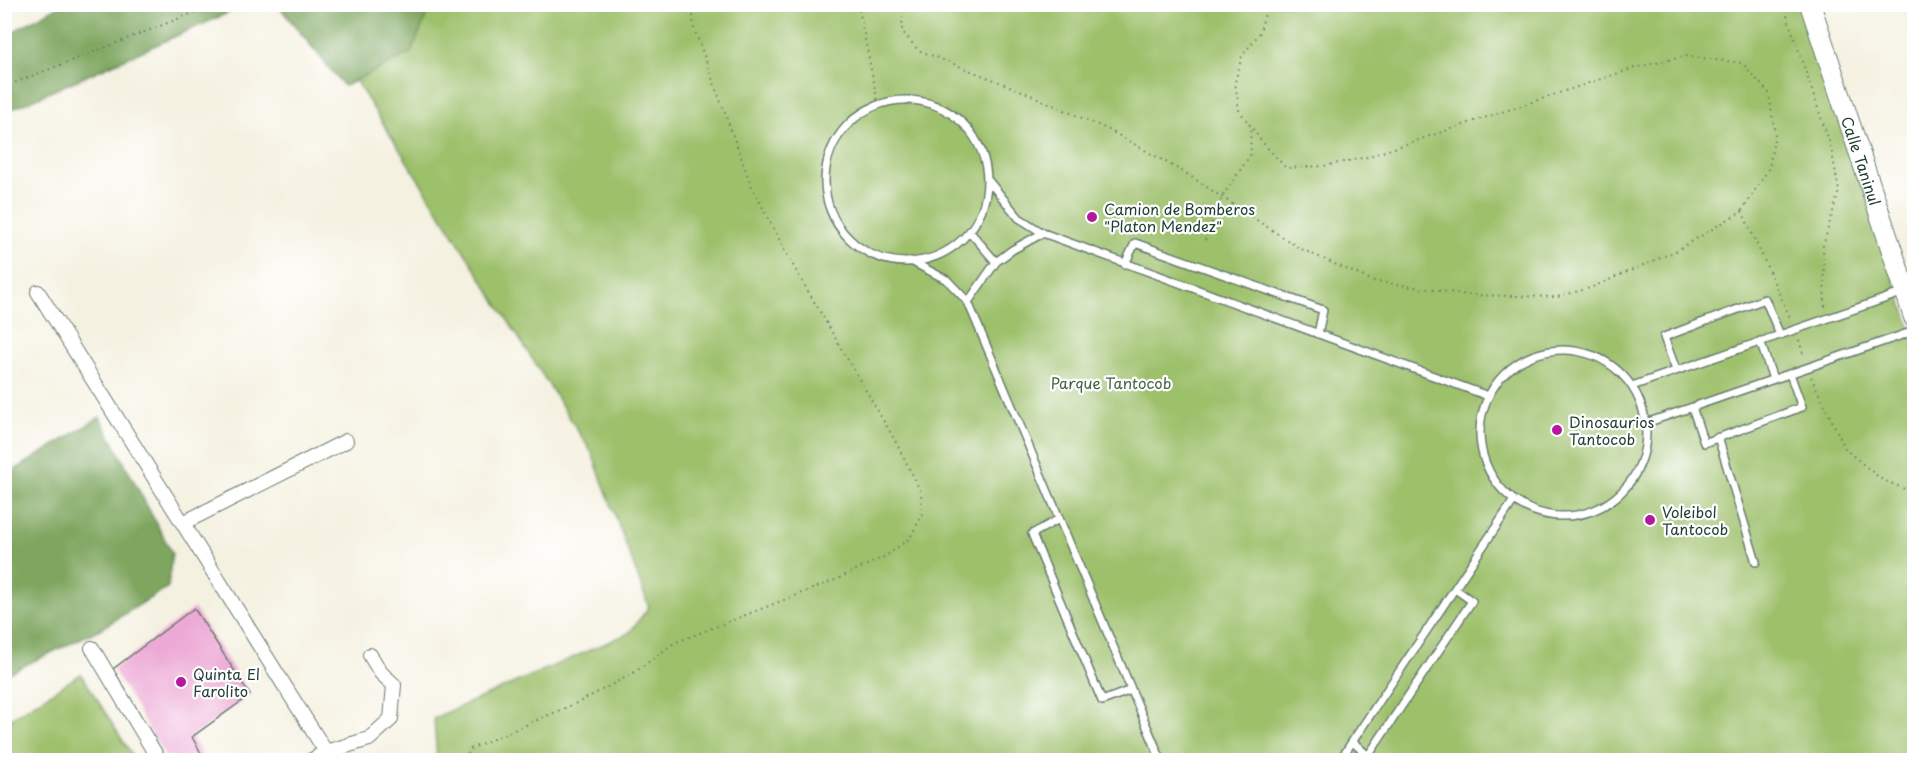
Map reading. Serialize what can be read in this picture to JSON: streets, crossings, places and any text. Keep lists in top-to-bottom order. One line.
{"streets":{"street":["Calle Taninul"]},"parks":["Parque Tantocob"],"places":["Camion de Bomberos \"Platon Mendez\"","Dinosaurios Tantocob","Voleibol Tantocob","Quinta El Farolito"]}
